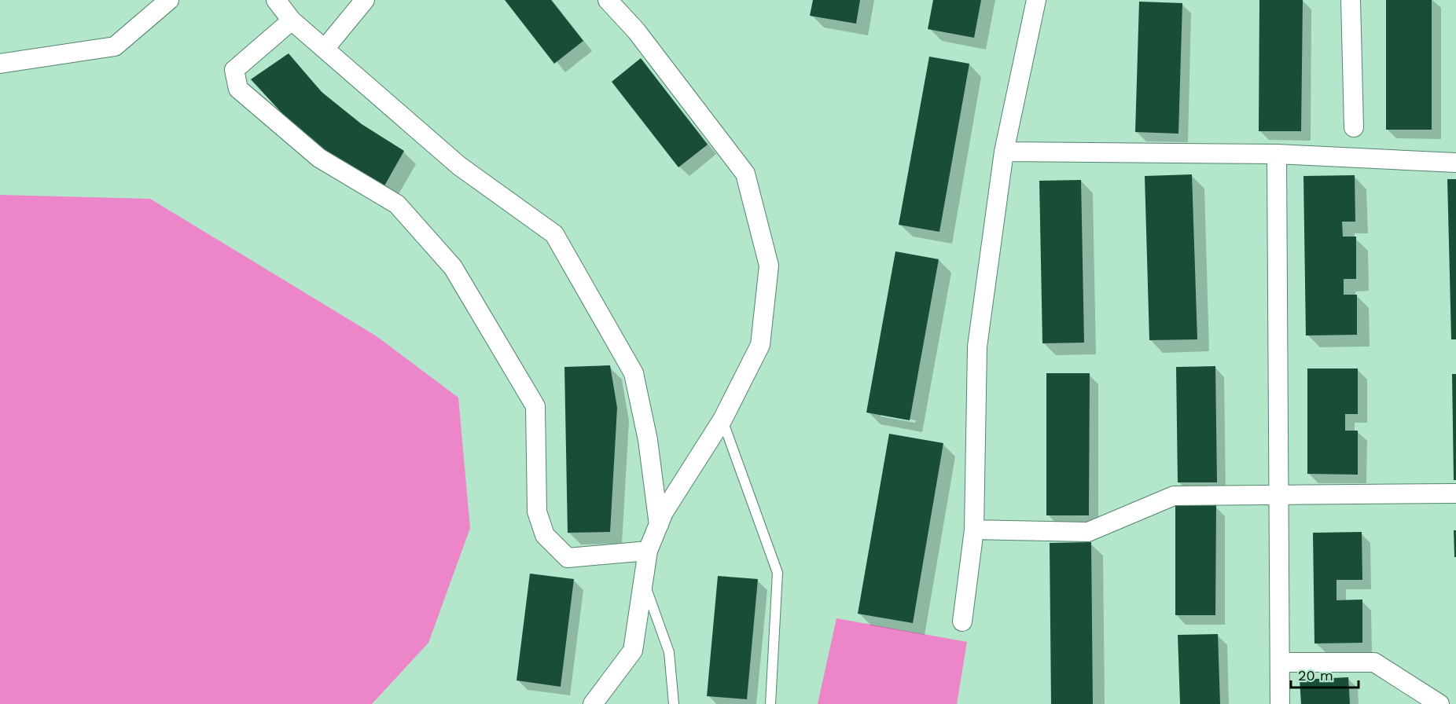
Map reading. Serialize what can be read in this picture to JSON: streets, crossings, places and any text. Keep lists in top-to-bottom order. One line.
{"scale_bar":"20 m"}
